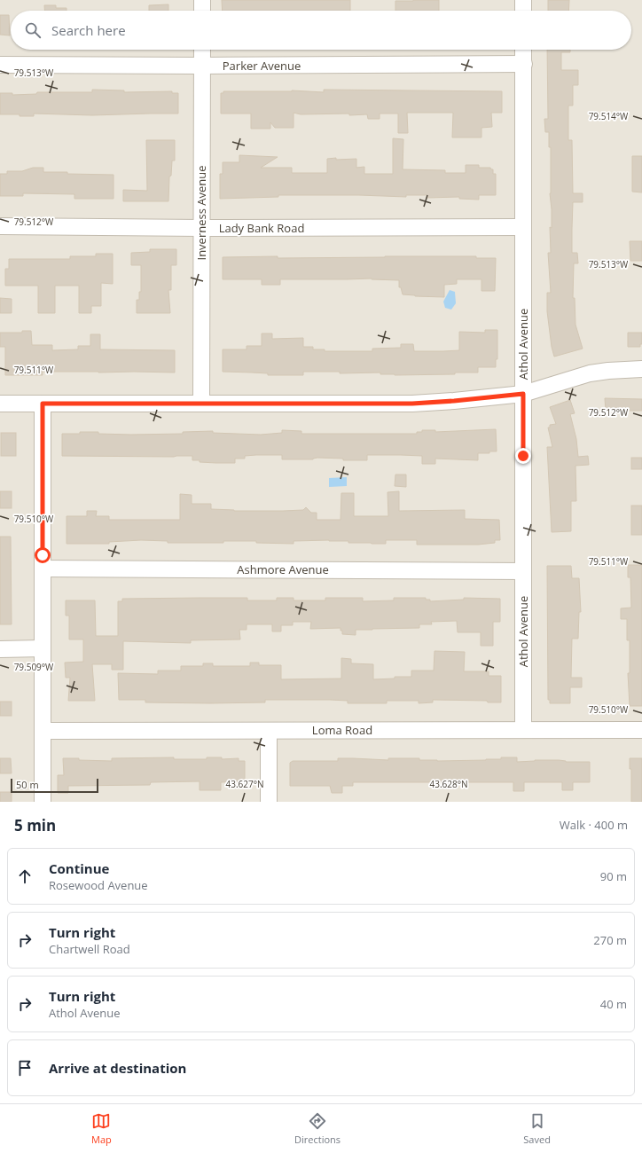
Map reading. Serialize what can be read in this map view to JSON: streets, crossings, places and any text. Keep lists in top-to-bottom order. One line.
{"streets":{"street":["Parker Avenue","Inverness Avenue","Lady Bank Road","Athol Avenue","Ashmore Avenue","Loma Road"]},"crossings":[["Parker Avenue","Inverness Avenue"],["Parker Avenue","Athol Avenue"],["Inverness Avenue","Lady Bank Road"],["Lady Bank Road","Athol Avenue"],["Athol Avenue","Ashmore Avenue"],["Athol Avenue","Loma Road"]],"scale_bar":"50 m","page":{"search":"Search here","scale":"50 m","heading":["5 min","Walk · 400 m"],"list":[["Continue","Rosewood Avenue","90 m"],["Turn right","Chartwell Road","270 m"],["Turn right","Athol Avenue","40 m"],"Arrive at destination"],"nav":["Map","Directions","Saved"]},"coordinates":["79.513°W","79.514°W","79.512°W","79.511°W","79.510°W","79.509°W","43.627°N","43.628°N"]}
